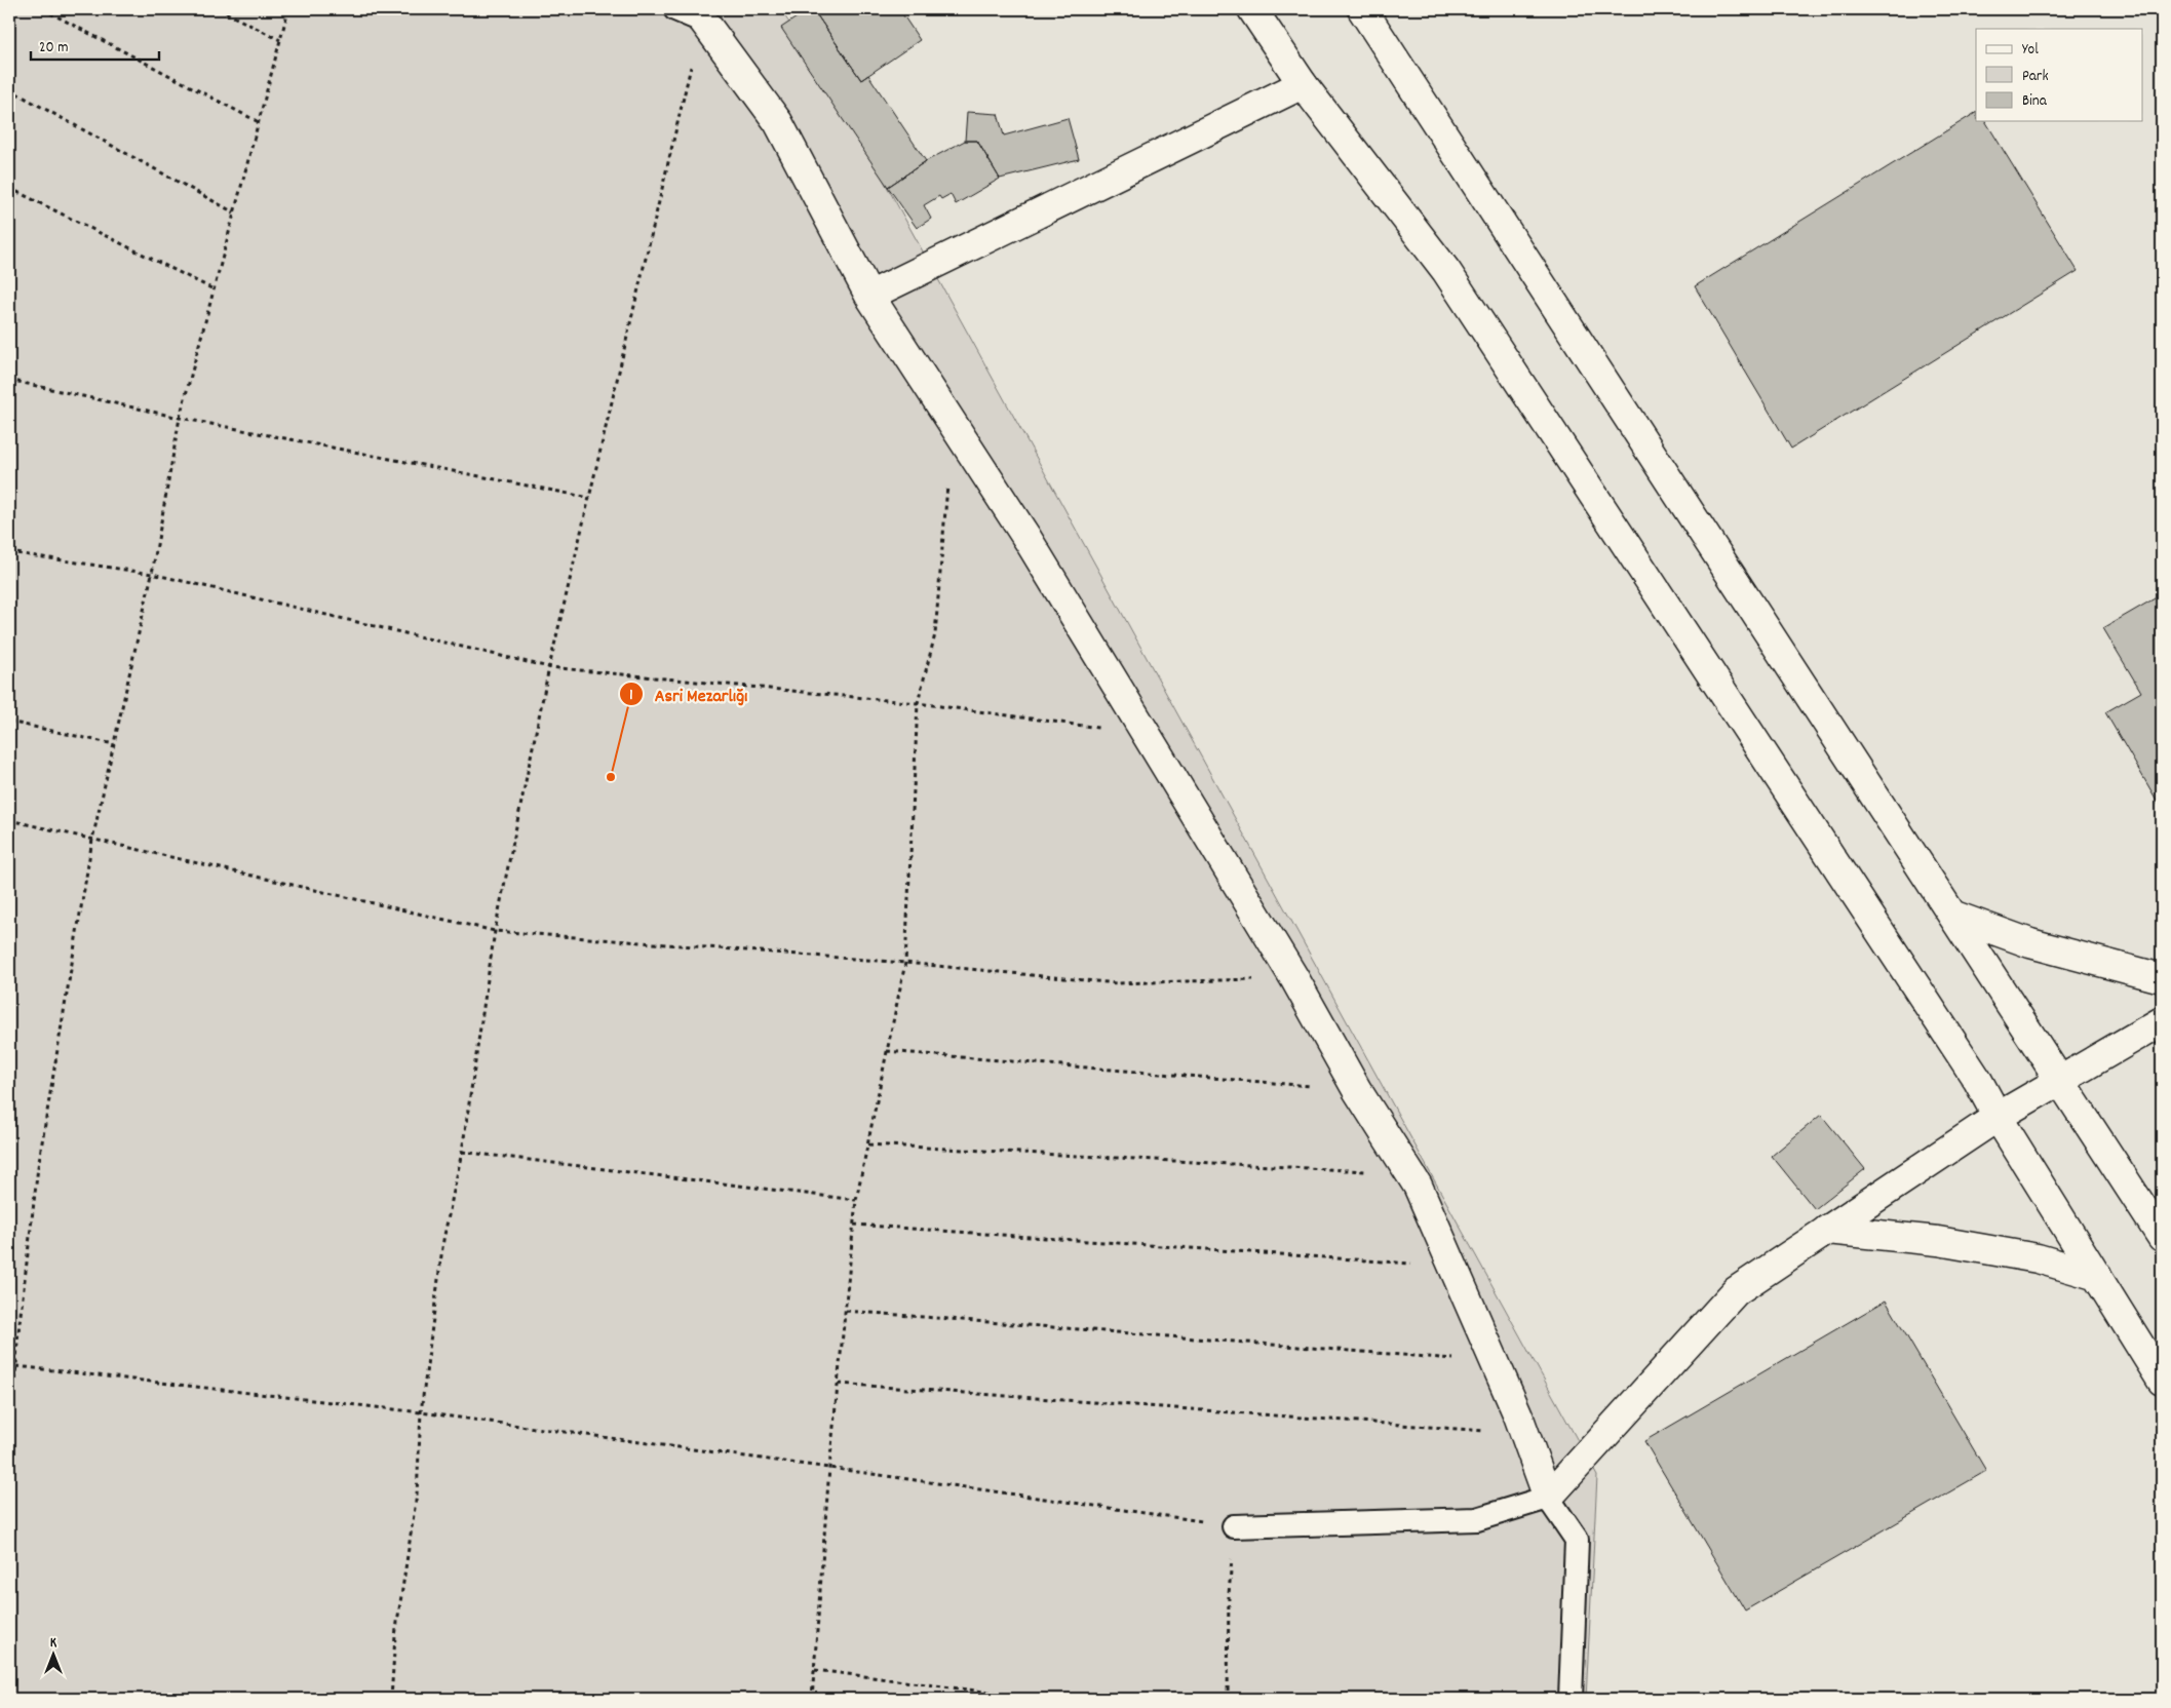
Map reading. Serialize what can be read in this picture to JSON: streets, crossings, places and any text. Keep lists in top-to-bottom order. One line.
{"places":["Asri Mezarlığı"],"legend":["Yol","Park","Bina"],"scale_bar":"20 m","north":"top"}
